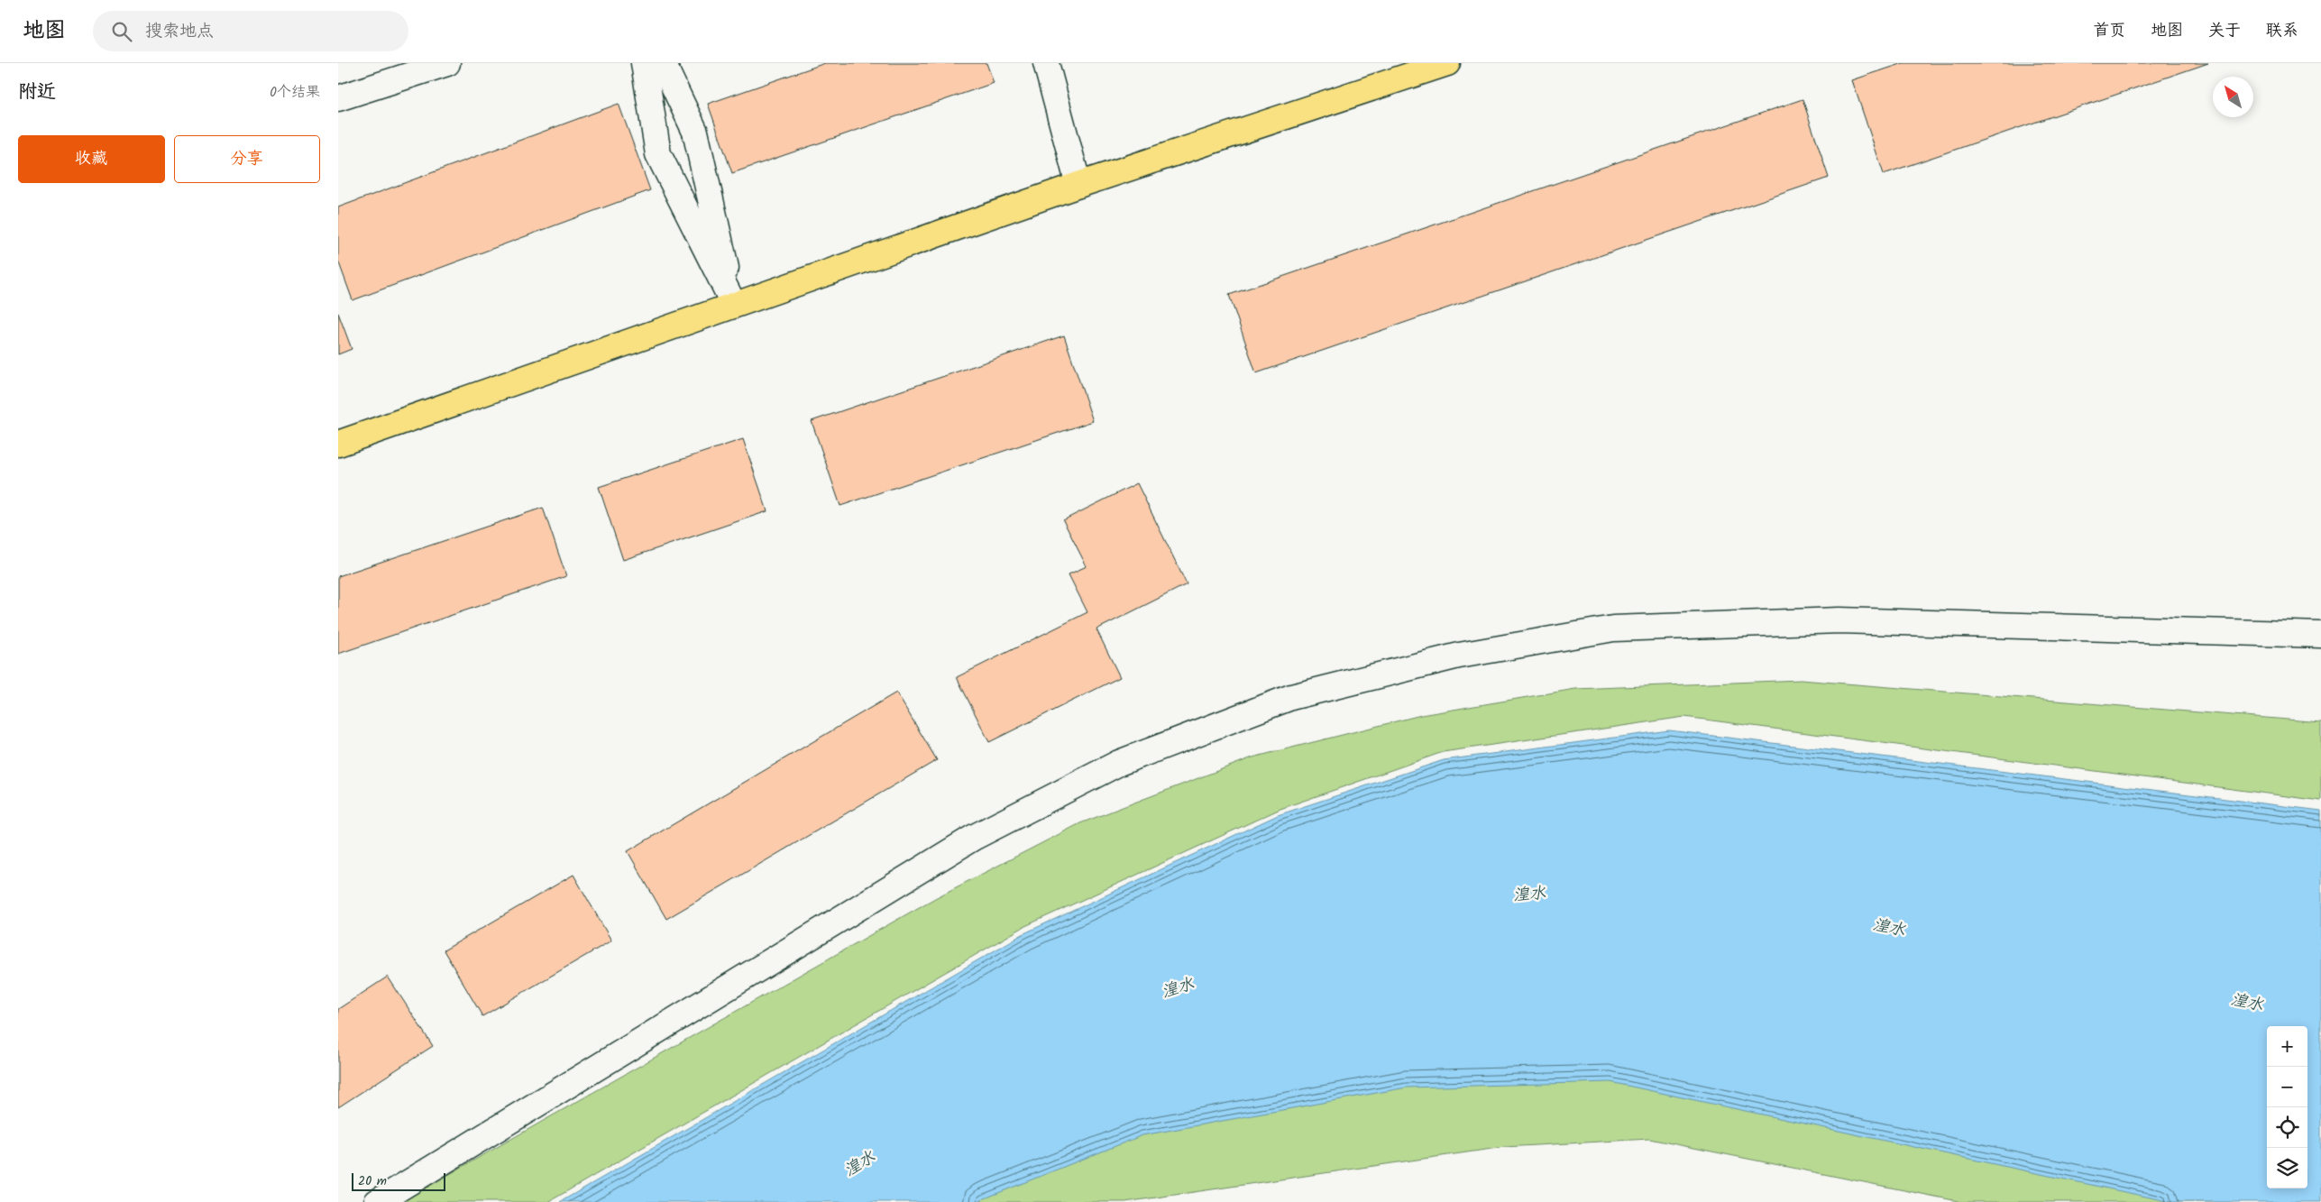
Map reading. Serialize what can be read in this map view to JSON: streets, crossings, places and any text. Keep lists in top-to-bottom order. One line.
{"water":["湟水"],"scale_bar":"20 m","north":"top left","page":{"header":"地图","search":"搜索地点","nav":["首页","地图","关于","联系"],"heading":["附近","0个结果"],"buttons":["收藏","分享"],"map_buttons":["+","−"],"scale":"20 m"}}
